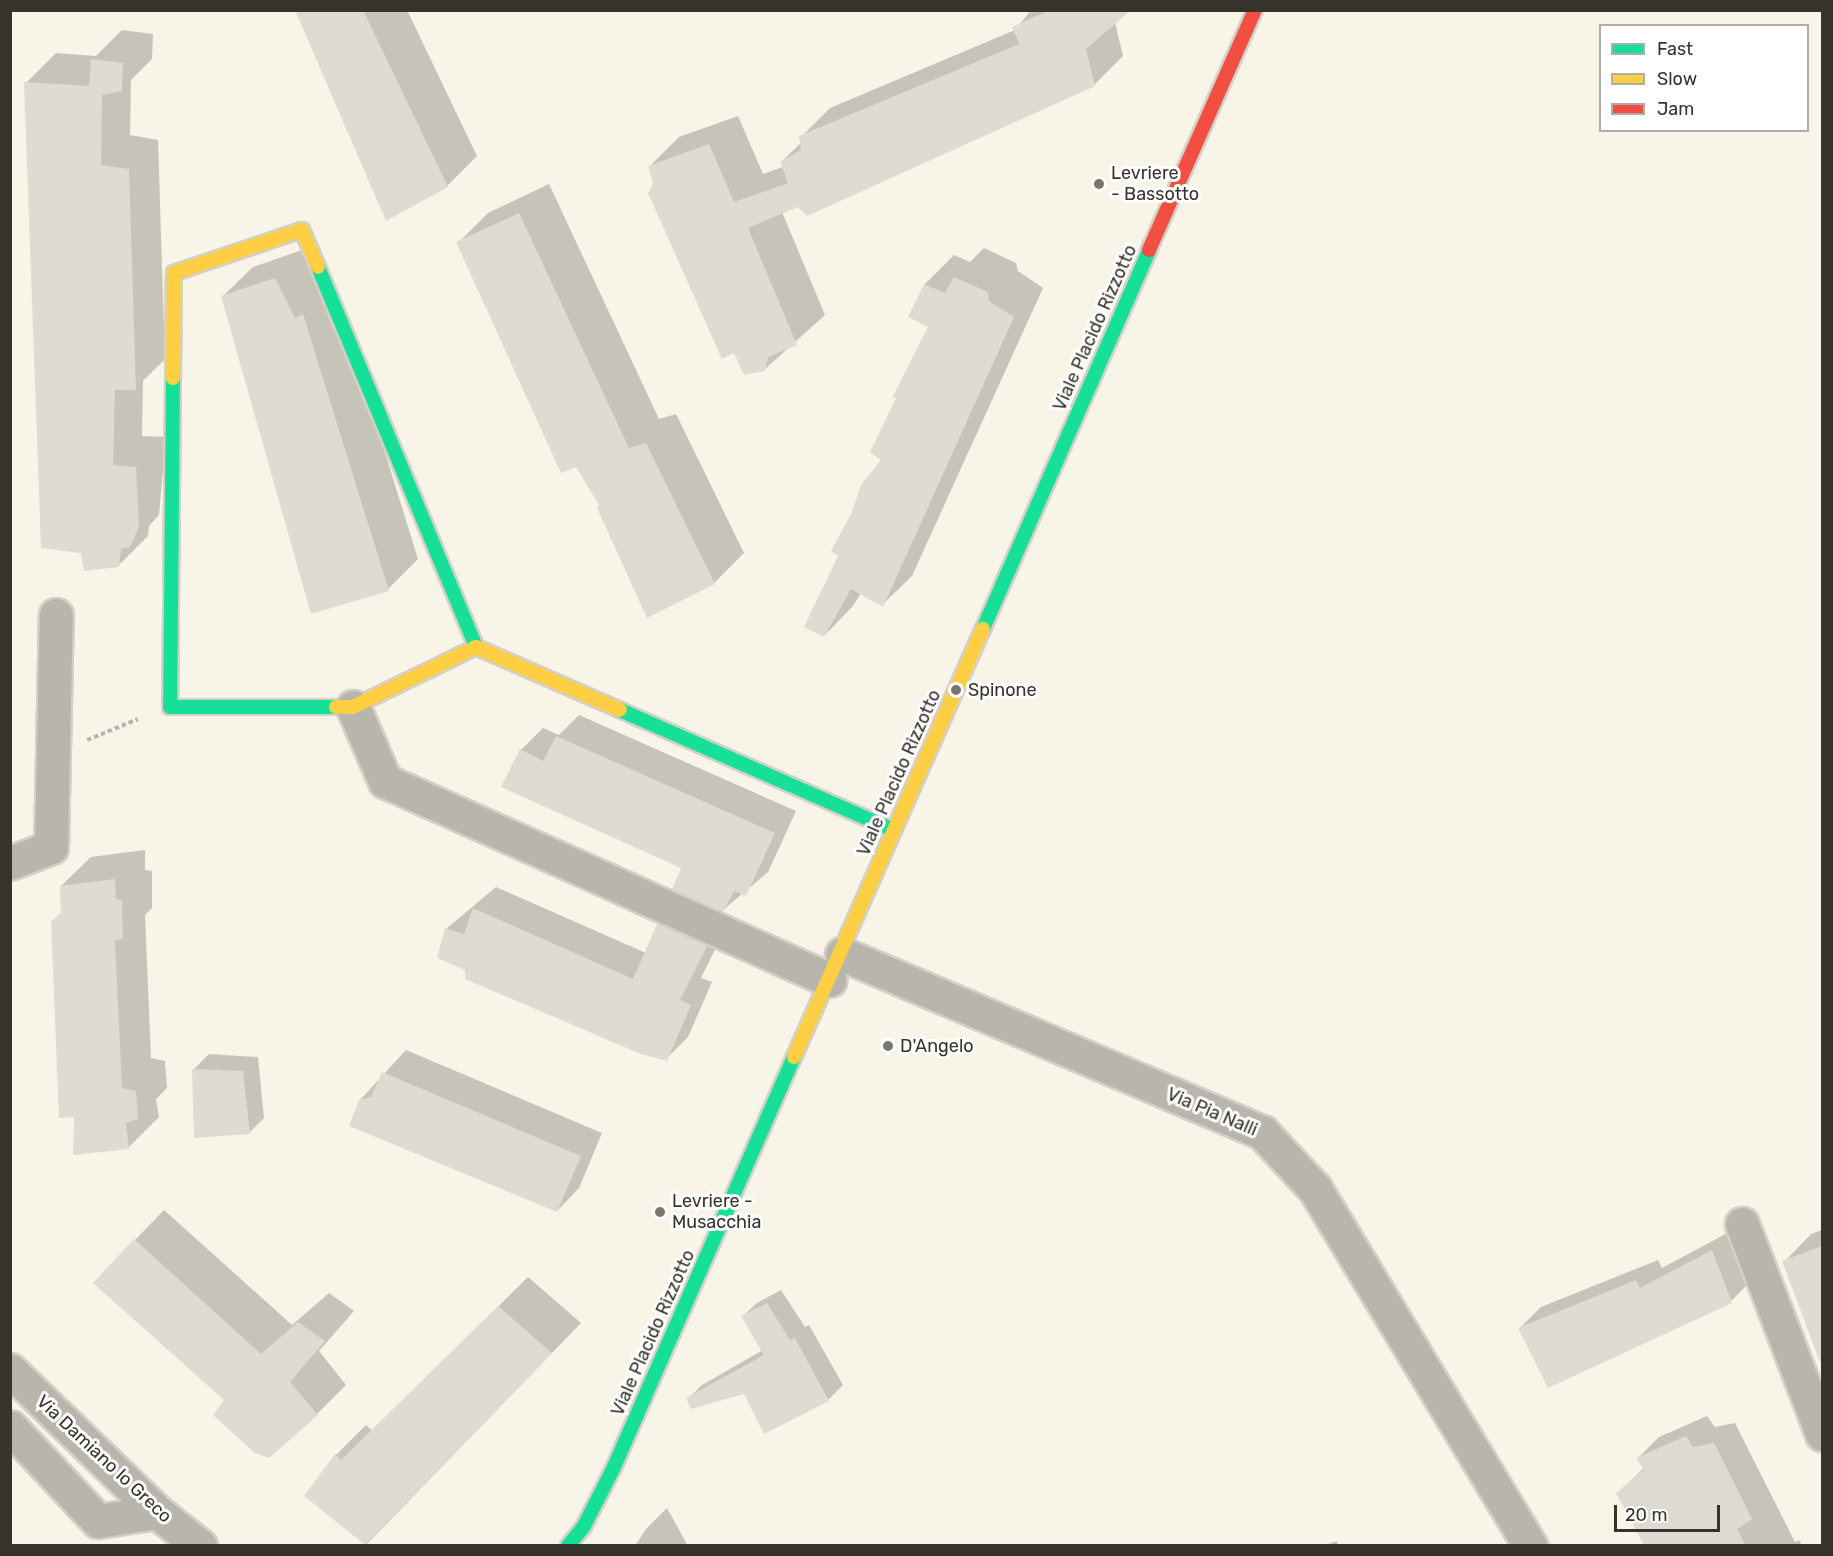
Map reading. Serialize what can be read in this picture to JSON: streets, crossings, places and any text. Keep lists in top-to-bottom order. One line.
{"streets":{"street":["Viale Placido Rizzotto","Via Pia Nalli","Via Damiano lo Greco"]},"crossings":[["Viale Placido Rizzotto","Via Pia Nalli"]],"places":["Levriere - Bassotto","Spinone","D'Angelo","Levriere - Musacchia"],"legend":["Fast","Slow","Jam"],"scale_bar":"20 m"}
